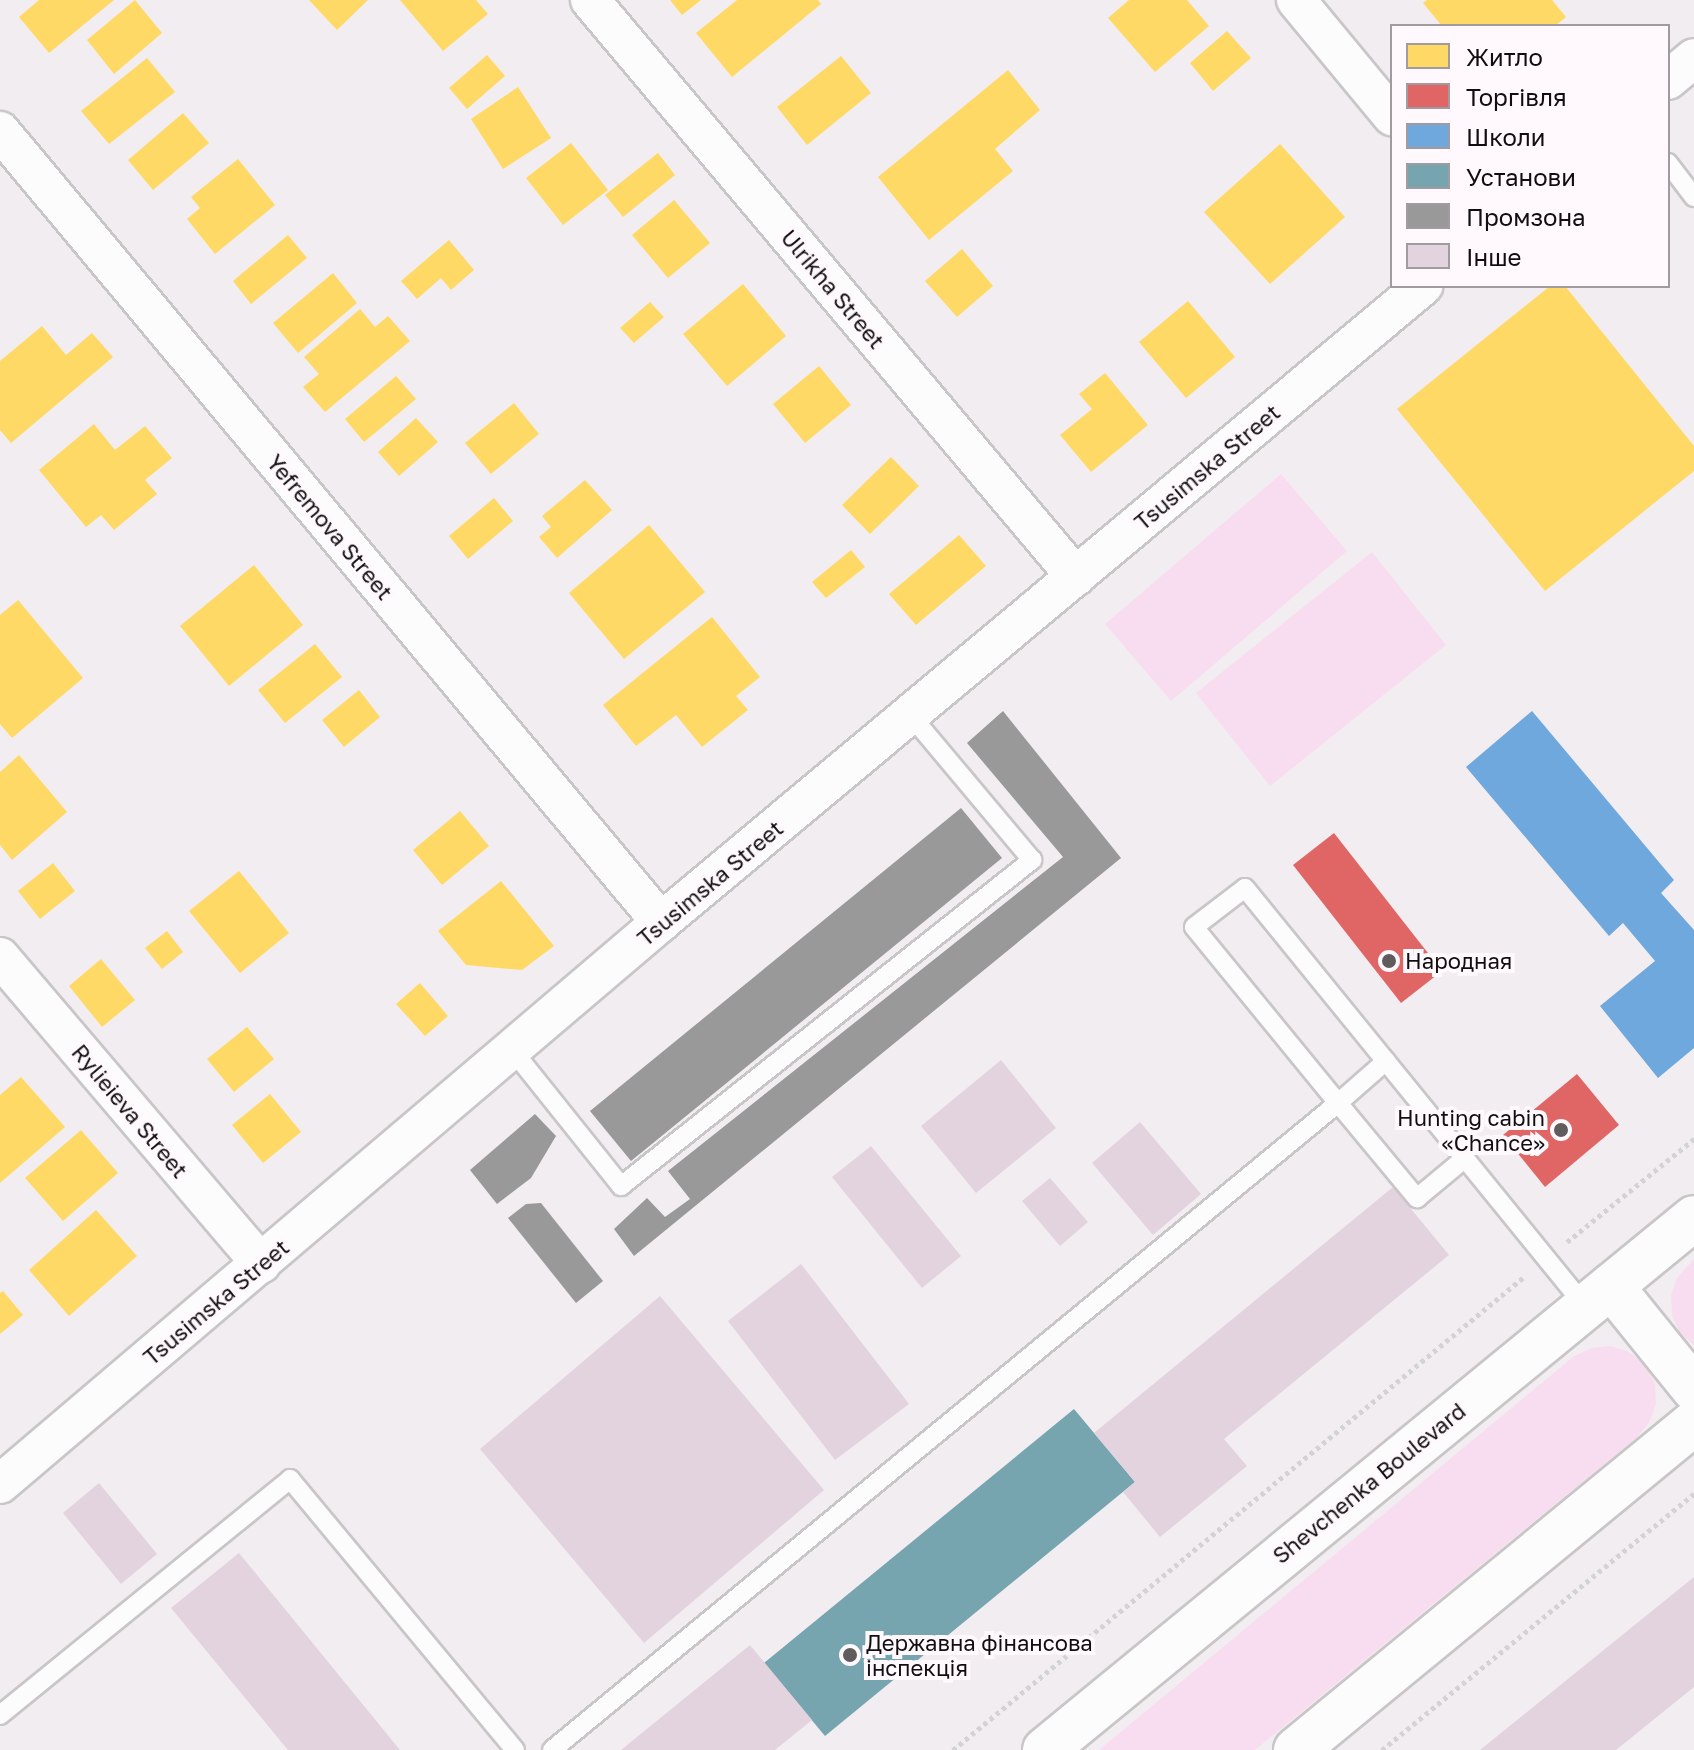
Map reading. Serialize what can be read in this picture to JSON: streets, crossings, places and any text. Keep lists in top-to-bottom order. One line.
{"streets":{"main road":["Shevchenka Boulevard"],"street":["Ulrikha Street","Tsusimska Street","Yefremova Street","Rylieieva Street"]},"crossings":[["Ulrikha Street","Tsusimska Street"],["Tsusimska Street","Yefremova Street"],["Tsusimska Street","Rylieieva Street"]],"places":["Народная","Hunting cabin «Chance»","Державна фінансова інспекція"],"legend":["Житло","Торгівля","Школи","Установи","Промзона","Інше"]}
